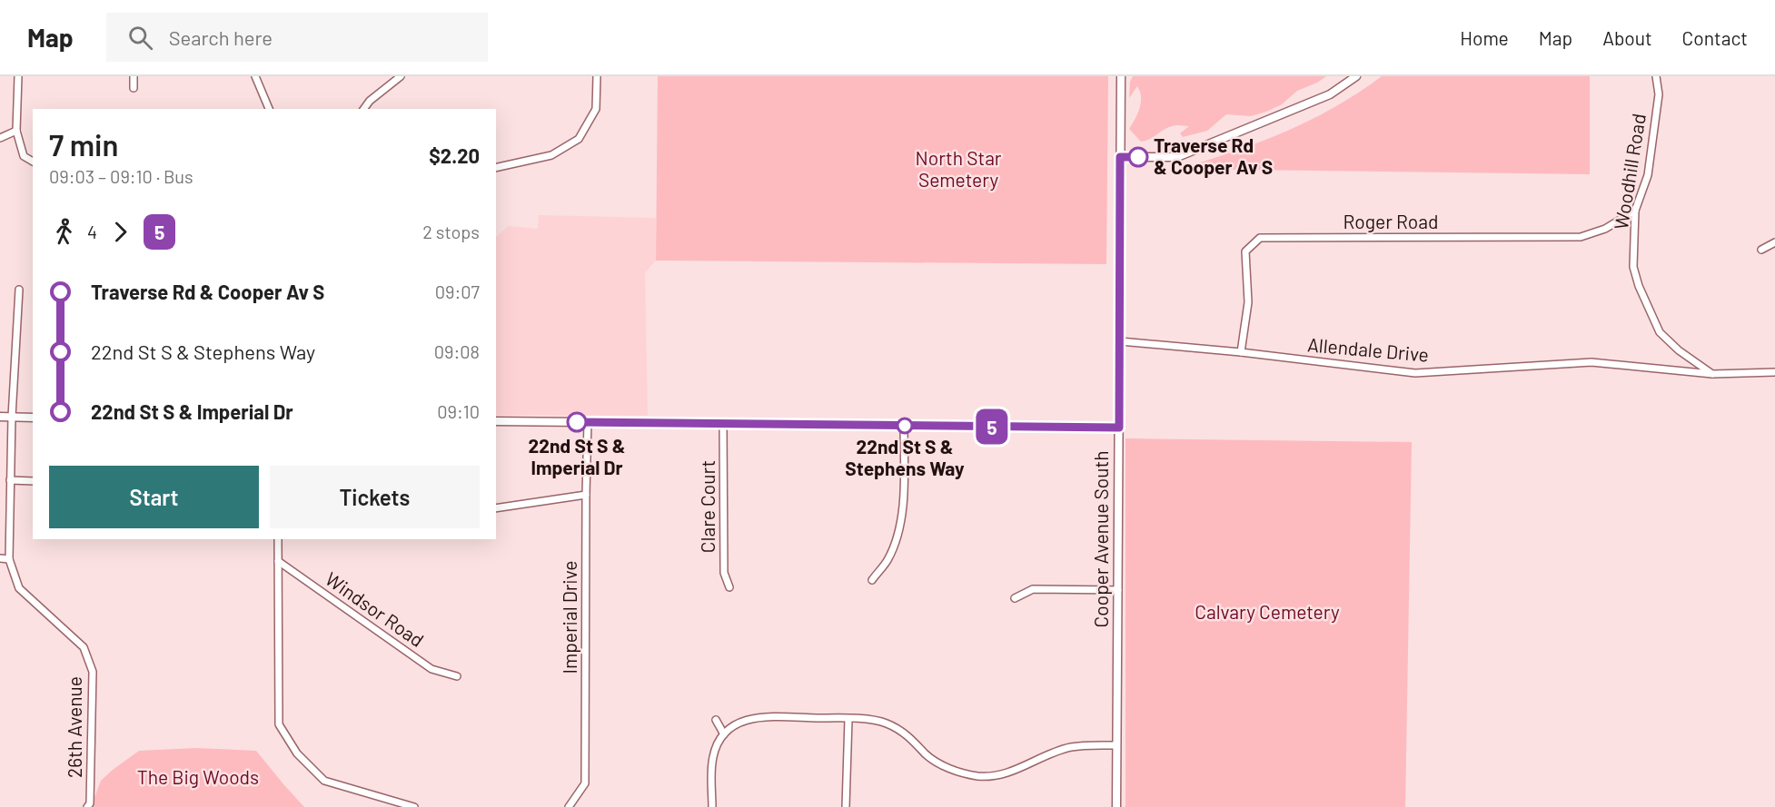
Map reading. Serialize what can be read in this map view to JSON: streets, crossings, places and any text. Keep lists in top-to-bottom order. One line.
{"streets":{"street":["Woodhill Road","Roger Road","Allendale Drive","Clare Court","Cooper Avenue South","Windsor Road","Imperial Drive","26th Avenue"]},"crossings":[["Woodhill Road","Roger Road"],["Woodhill Road","Allendale Drive"],["Roger Road","Allendale Drive"],["Allendale Drive","Cooper Avenue South"]],"parks":["North Star Semetery","Calvary Cemetery","The Big Woods"],"places":["Traverse Rd & Cooper Av S","22nd St S & Imperial Dr","22nd St S & Stephens Way"],"lines":["bus line 5"],"page":{"header":"Map","search":"Search here","nav":["Home","Map","About","Contact"],"on_map":"5","heading":["7 min","09:03 – 09:10 · Bus","$2.20"],"legs":["4","5","2 stops"],"list":[{"name":"Traverse Rd & Cooper Av S","value":"09:07"},{"name":"22nd St S & Stephens Way","value":"09:08"},{"name":"22nd St S & Imperial Dr","value":"09:10"}],"buttons":["Start","Tickets"]}}
